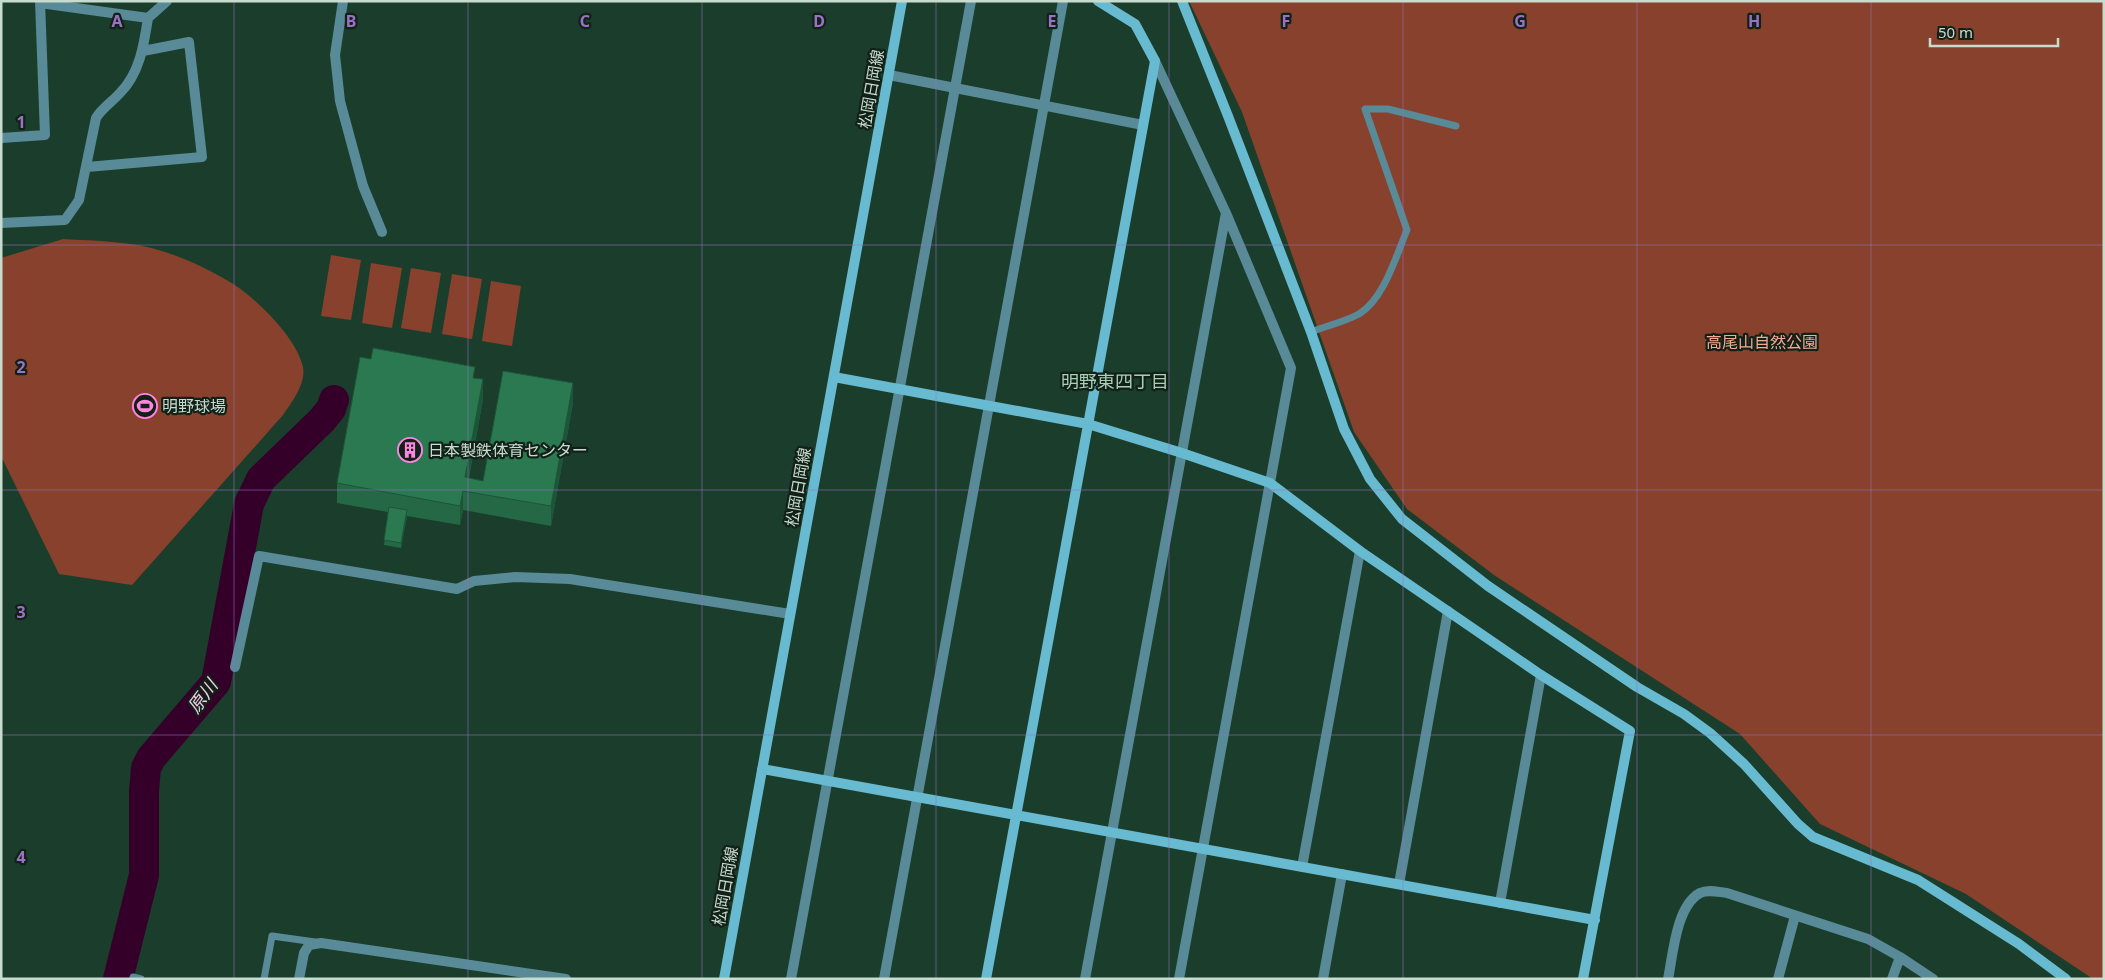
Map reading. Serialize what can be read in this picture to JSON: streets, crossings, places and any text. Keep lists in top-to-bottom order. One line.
{"streets":{"street":["松岡日岡線"]},"districts":["明野東四丁目"],"water":["原川"],"parks":["高尾山自然公園"],"places":{"sports":["明野球場"],"building":["日本製鉄体育センター"]},"scale_bar":"50 m","grid":{"columns":["A","B","C","D","E","F","G","H"],"rows":["1","2","3","4"]}}
